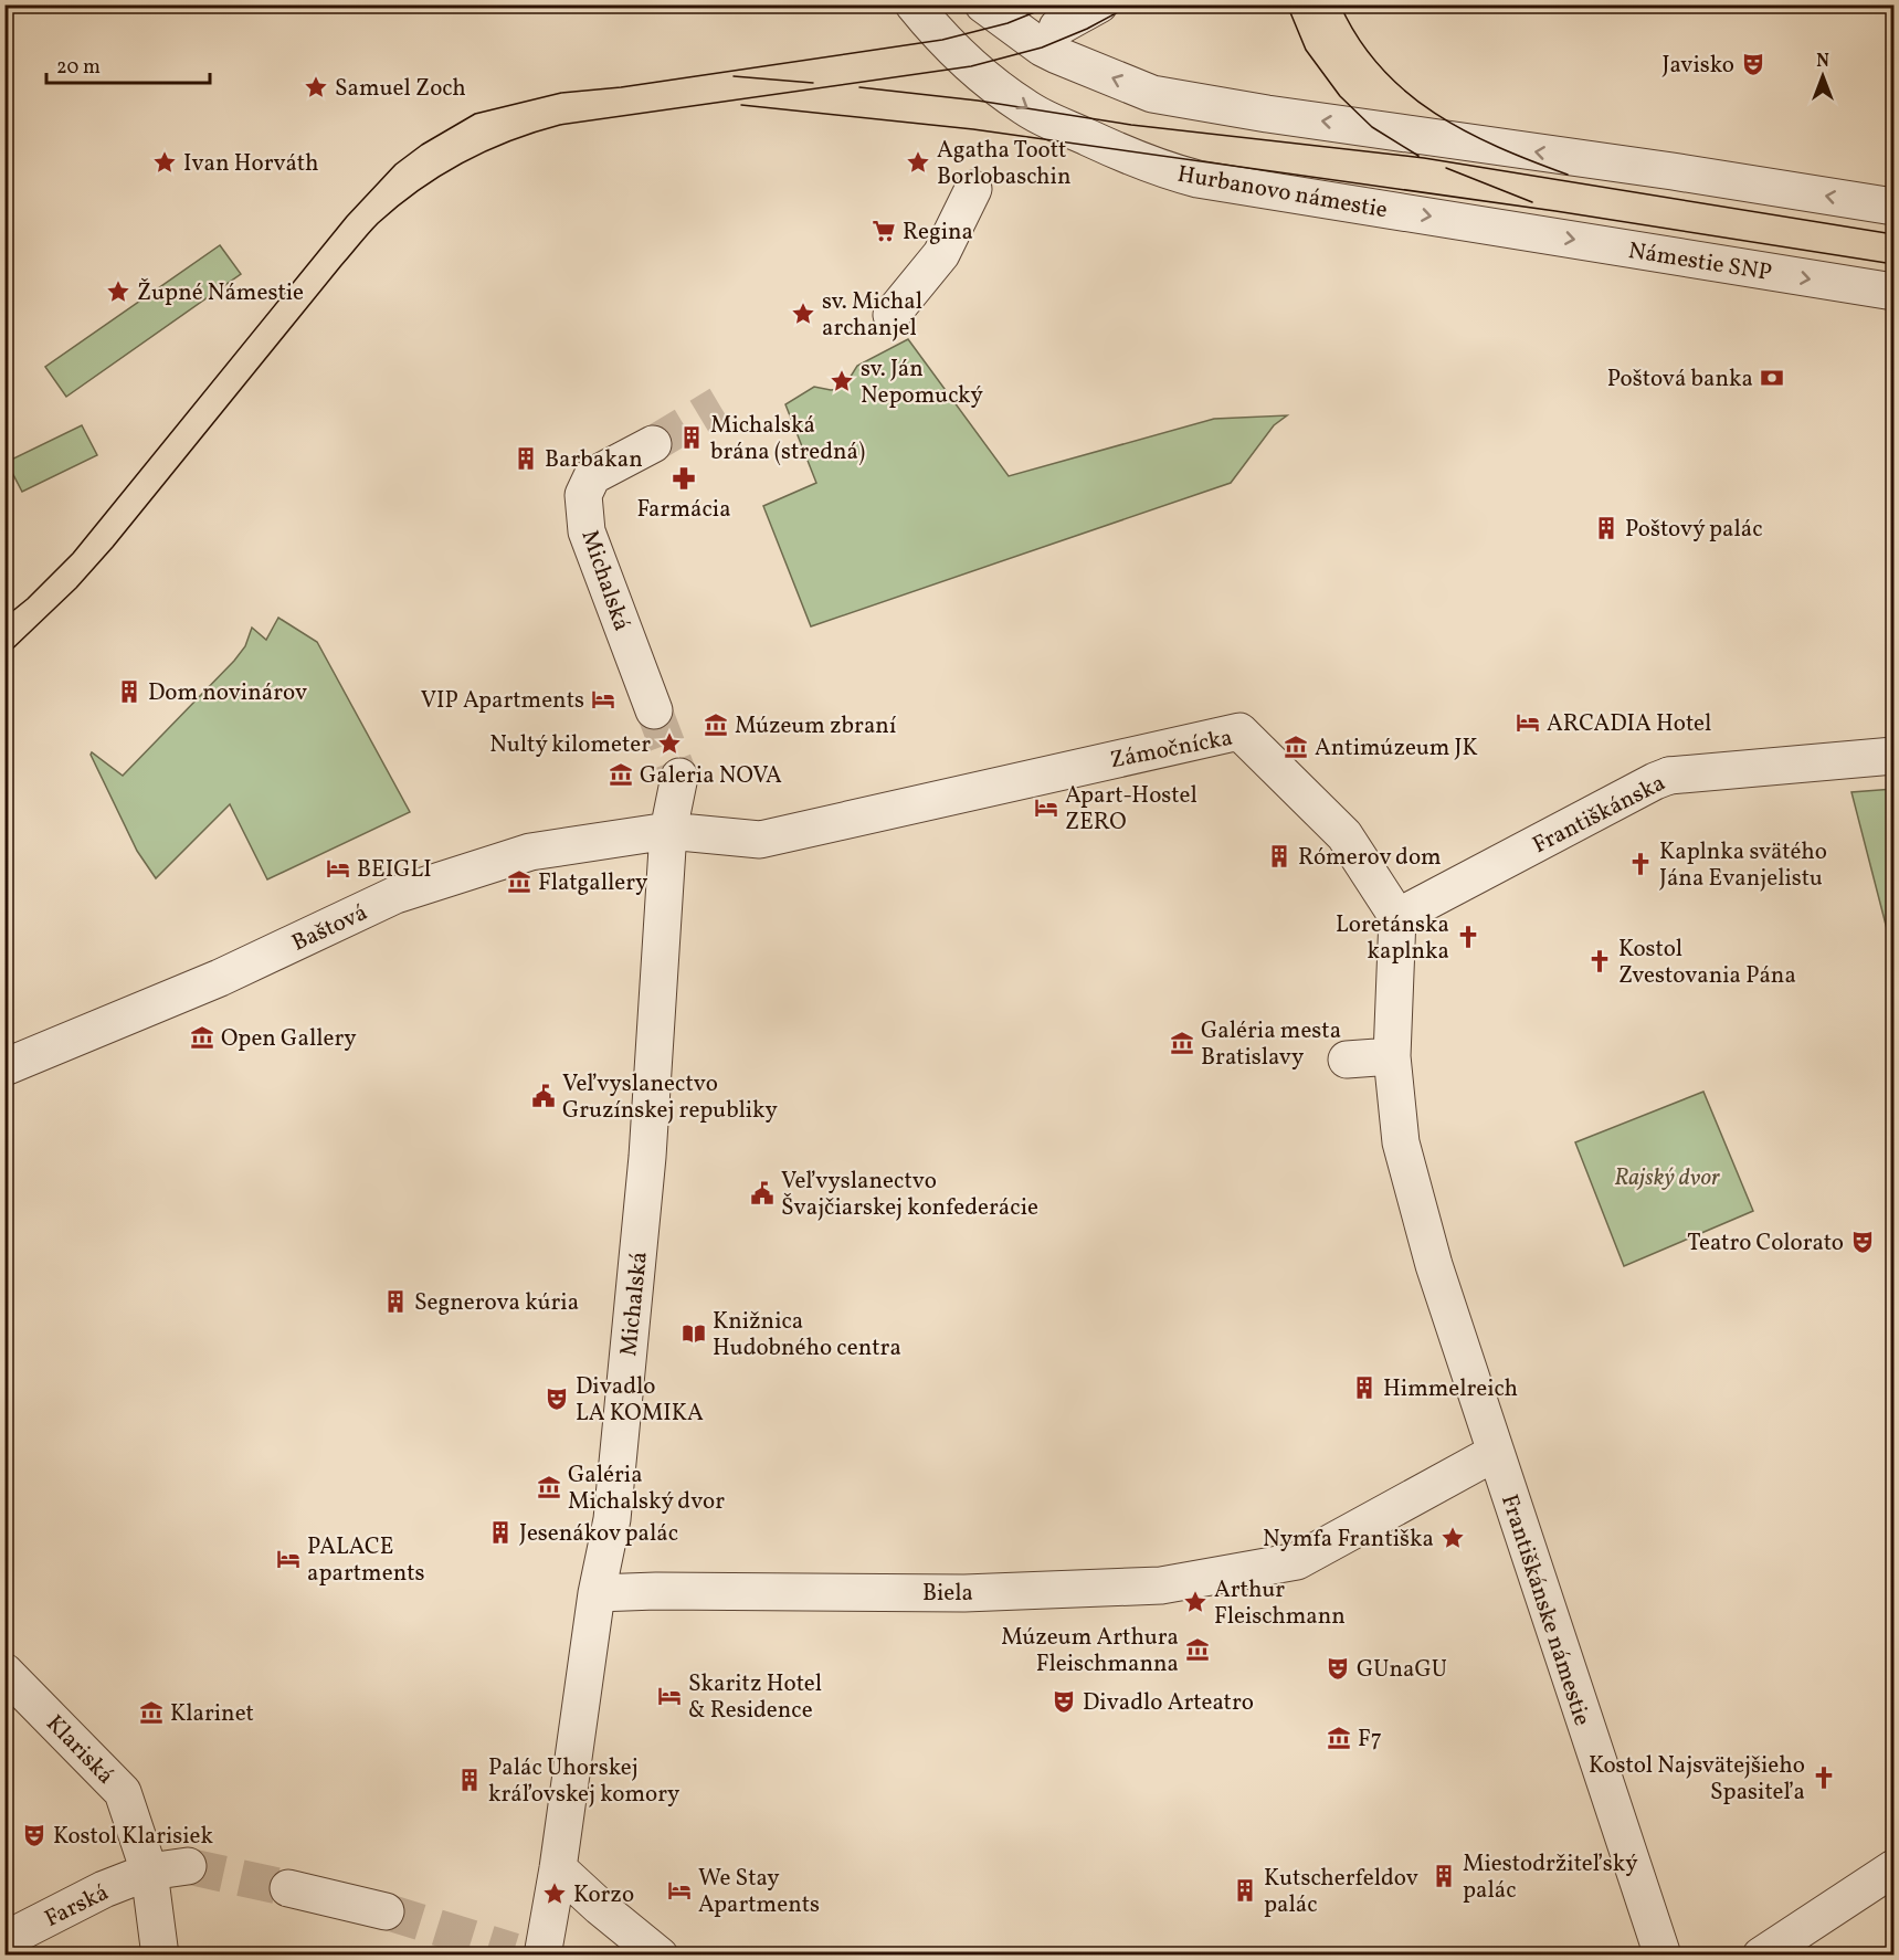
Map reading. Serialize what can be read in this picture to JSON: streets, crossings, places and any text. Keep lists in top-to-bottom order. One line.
{"streets":{"street":["Hurbanovo námestie","Námestie SNP","Michalská","Zámočnícka","Františkánska","Baštová","Biela","Františkánske námestie","Klariská","Farská"]},"crossings":[["Hurbanovo námestie","Námestie SNP"],["Michalská","Zámočnícka"],["Michalská","Baštová"],["Michalská","Biela"],["Zámočnícka","Františkánska"],["Zámočnícka","Baštová"],["Zámočnícka","Františkánske námestie"],["Františkánska","Františkánske námestie"],["Biela","Františkánske námestie"],["Klariská","Farská"]],"parks":["Rajský dvor"],"places":{"theatre":["Javisko","Teatro Colorato","Divadlo LA KOMIKA","GUnaGU","Divadlo Arteatro","Kostol Klarisiek"],"place":["Samuel Zoch","Ivan Horváth","Agatha Toott Borlobaschin","Župné Námestie","sv. Michal archanjel","sv. Ján Nepomucký","Nultý kilometer","Nymfa Františka","Arthur Fleischmann","Korzo"],"supermarket":["Regina"],"bank":["Poštová banka"],"building":["Michalská brána (stredná)","Barbakan","Poštový palác","Dom novinárov","Rómerov dom","Segnerova kúria","Himmelreich","Jesenákov palác","Palác Uhorskej kráľovskej komory","Miestodržiteľský palác","Kutscherfeldov palác"],"pharmacy":["Farmácia"],"hotel":["VIP Apartments","ARCADIA Hotel","Apart-Hostel ZERO","BEIGLI","PALACE apartments","Skaritz Hotel & Residence","We Stay Apartments"],"museum":["Múzeum zbraní","Antimúzeum JK","Galeria NOVA","Flatgallery","Open Gallery","Galéria mesta Bratislavy","Galéria Michalský dvor","Múzeum Arthura Fleischmanna","Klarinet","F7"],"church":["Kaplnka svätého Jána Evanjelistu","Loretánska kaplnka","Kostol Zvestovania Pána","Kostol Najsvätejšieho Spasiteľa"],"public building":["Veľvyslanectvo Gruzínskej republiky","Veľvyslanectvo Švajčiarskej konfederácie"],"library":["Knižnica Hudobného centra"]},"scale_bar":"20 m","north":"top"}
